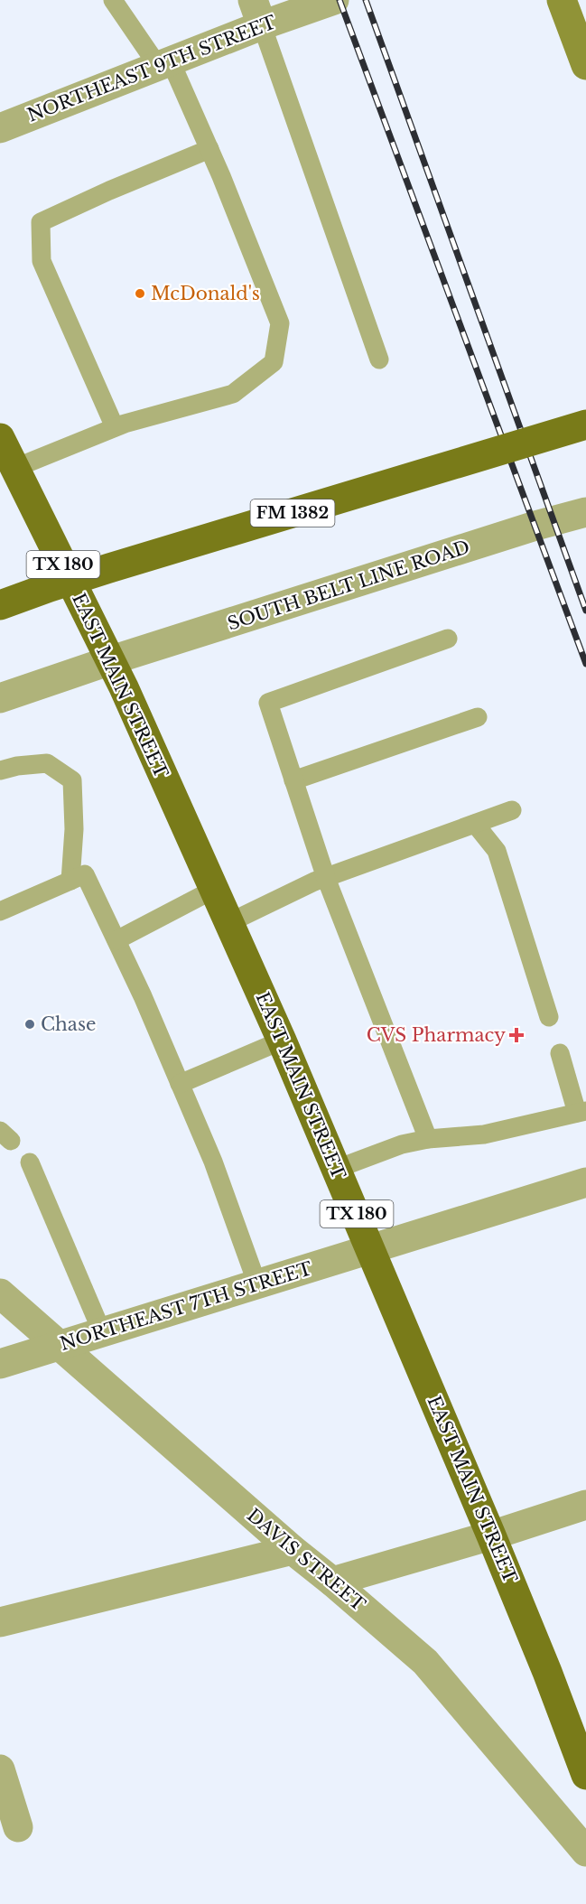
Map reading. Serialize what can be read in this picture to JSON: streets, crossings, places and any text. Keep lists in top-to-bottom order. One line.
{"streets":{"main road":["FM 1382","TX 180","EAST MAIN STREET"],"street":["NORTHEAST 9TH STREET","SOUTH BELT LINE ROAD","NORTHEAST 7TH STREET","DAVIS STREET"]},"crossings":[["SOUTH BELT LINE ROAD","EAST MAIN STREET"],["EAST MAIN STREET","NORTHEAST 7TH STREET"],["NORTHEAST 7TH STREET","DAVIS STREET"]],"places":{"other":["McDonald's","Chase"],"health":["CVS Pharmacy"]}}
